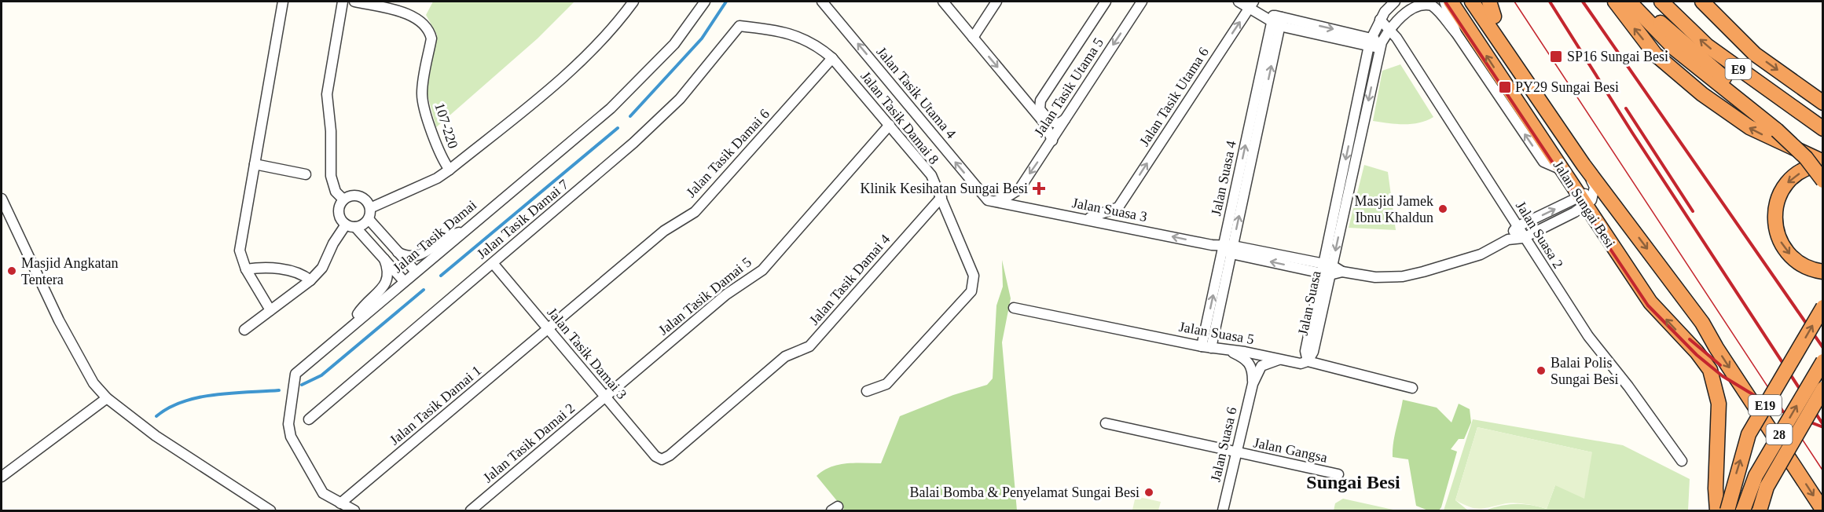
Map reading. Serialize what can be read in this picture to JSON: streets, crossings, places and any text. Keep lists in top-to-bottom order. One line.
{"streets":{"highway":["E9","Jalan Sungai Besi","E19","28"],"street":["Jalan Tasik Utama 5","Jalan Tasik Utama 4","Jalan Tasik Utama 6","Jalan Tasik Damai 8","107-220","Jalan Tasik Damai 6","Jalan Suasa 4","Jalan Suasa 3","Jalan Tasik Damai 7","Jalan Suasa 2","Jalan Tasik Damai","Jalan Tasik Damai 4","Jalan Tasik Damai 5","Jalan Suasa","Jalan Suasa 5","Jalan Tasik Damai 3","Jalan Tasik Damai 1","Jalan Tasik Damai 2","Jalan Suasa 6","Jalan Gangsa"]},"crossings":[["Jalan Tasik Utama 5","Jalan Tasik Utama 4"],["Jalan Tasik Utama 5","Jalan Suasa 3"],["Jalan Tasik Utama 4","Jalan Suasa 3"],["Jalan Tasik Damai 8","Jalan Tasik Damai 6"],["Jalan Tasik Damai 8","Jalan Tasik Damai 7"],["Jalan Tasik Damai 8","Jalan Tasik Damai 4"],["Jalan Tasik Damai 8","Jalan Tasik Damai 5"],["Jalan Tasik Damai 6","Jalan Tasik Damai 3"],["Jalan Tasik Damai 6","Jalan Tasik Damai 1"],["Jalan Suasa 4","Jalan Suasa 3"],["Jalan Suasa 4","Jalan Suasa 5"],["Jalan Sungai Besi","Jalan Suasa 3"],["Jalan Suasa 3","Jalan Suasa 2"],["Jalan Suasa 3","Jalan Suasa"],["Jalan Tasik Damai 7","Jalan Tasik Damai 3"],["Jalan Suasa 2","Jalan Suasa"],["Jalan Tasik Damai","Jalan Tasik Damai 1"],["Jalan Tasik Damai 4","Jalan Tasik Damai 3"],["Jalan Tasik Damai 5","Jalan Tasik Damai 3"],["Jalan Tasik Damai 5","Jalan Tasik Damai 2"],["Jalan Suasa","Jalan Suasa 5"],["Jalan Suasa 5","Jalan Suasa 6"],["Jalan Tasik Damai 3","Jalan Tasik Damai 1"],["Jalan Tasik Damai 3","Jalan Tasik Damai 2"],["Jalan Suasa 6","Jalan Gangsa"]],"one_way":["Jalan Tasik Utama 4","Jalan Tasik Utama 6","Jalan Suasa 4","Jalan Suasa"],"districts":["Sungai Besi"],"places":{"transit":["SP16 Sungai Besi","PY29 Sungai Besi"],"health":["Klinik Kesihatan Sungai Besi"],"other":["Masjid Jamek Ibnu Khaldun","Masjid Angkatan Tentera","Balai Polis Sungai Besi","Balai Bomba & Penyelamat Sungai Besi"]}}
